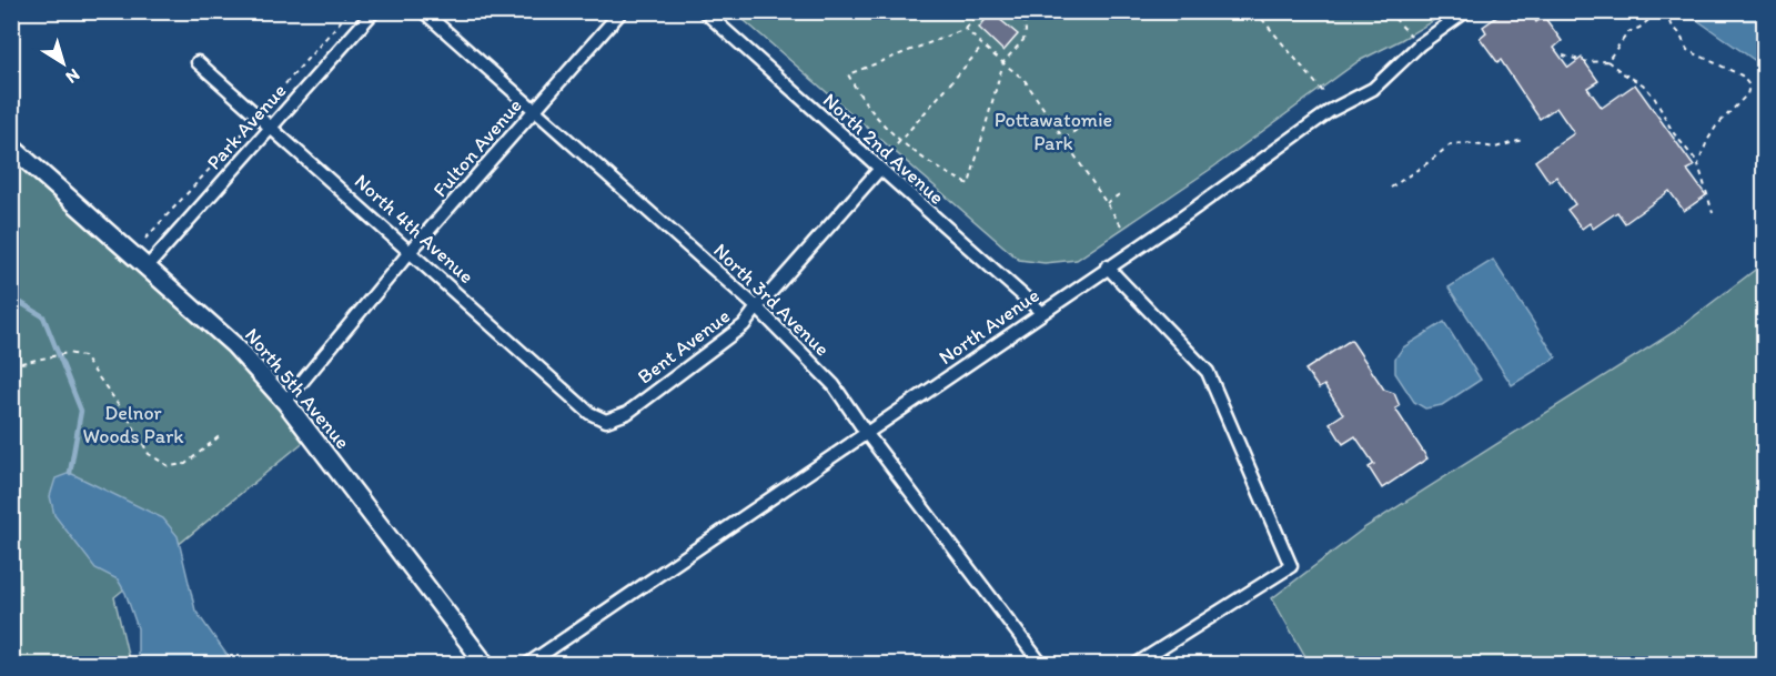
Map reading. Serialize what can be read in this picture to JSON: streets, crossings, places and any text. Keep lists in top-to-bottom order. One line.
{"streets":{"main road":["North 5th Avenue"],"street":["Park Avenue","Fulton Avenue","North 2nd Avenue","North 4th Avenue","North 3rd Avenue","North Avenue","Bent Avenue"]},"crossings":[["Park Avenue","North 4th Avenue"],["Park Avenue","North 5th Avenue"],["Fulton Avenue","North 4th Avenue"],["Fulton Avenue","North 3rd Avenue"],["Fulton Avenue","North 5th Avenue"],["North 2nd Avenue","North Avenue"],["North 2nd Avenue","Bent Avenue"],["North 4th Avenue","Bent Avenue"],["North 3rd Avenue","North Avenue"],["North 3rd Avenue","Bent Avenue"]],"parks":["Pottawatomie Park","Delnor Woods Park"],"north":"bottom right"}
